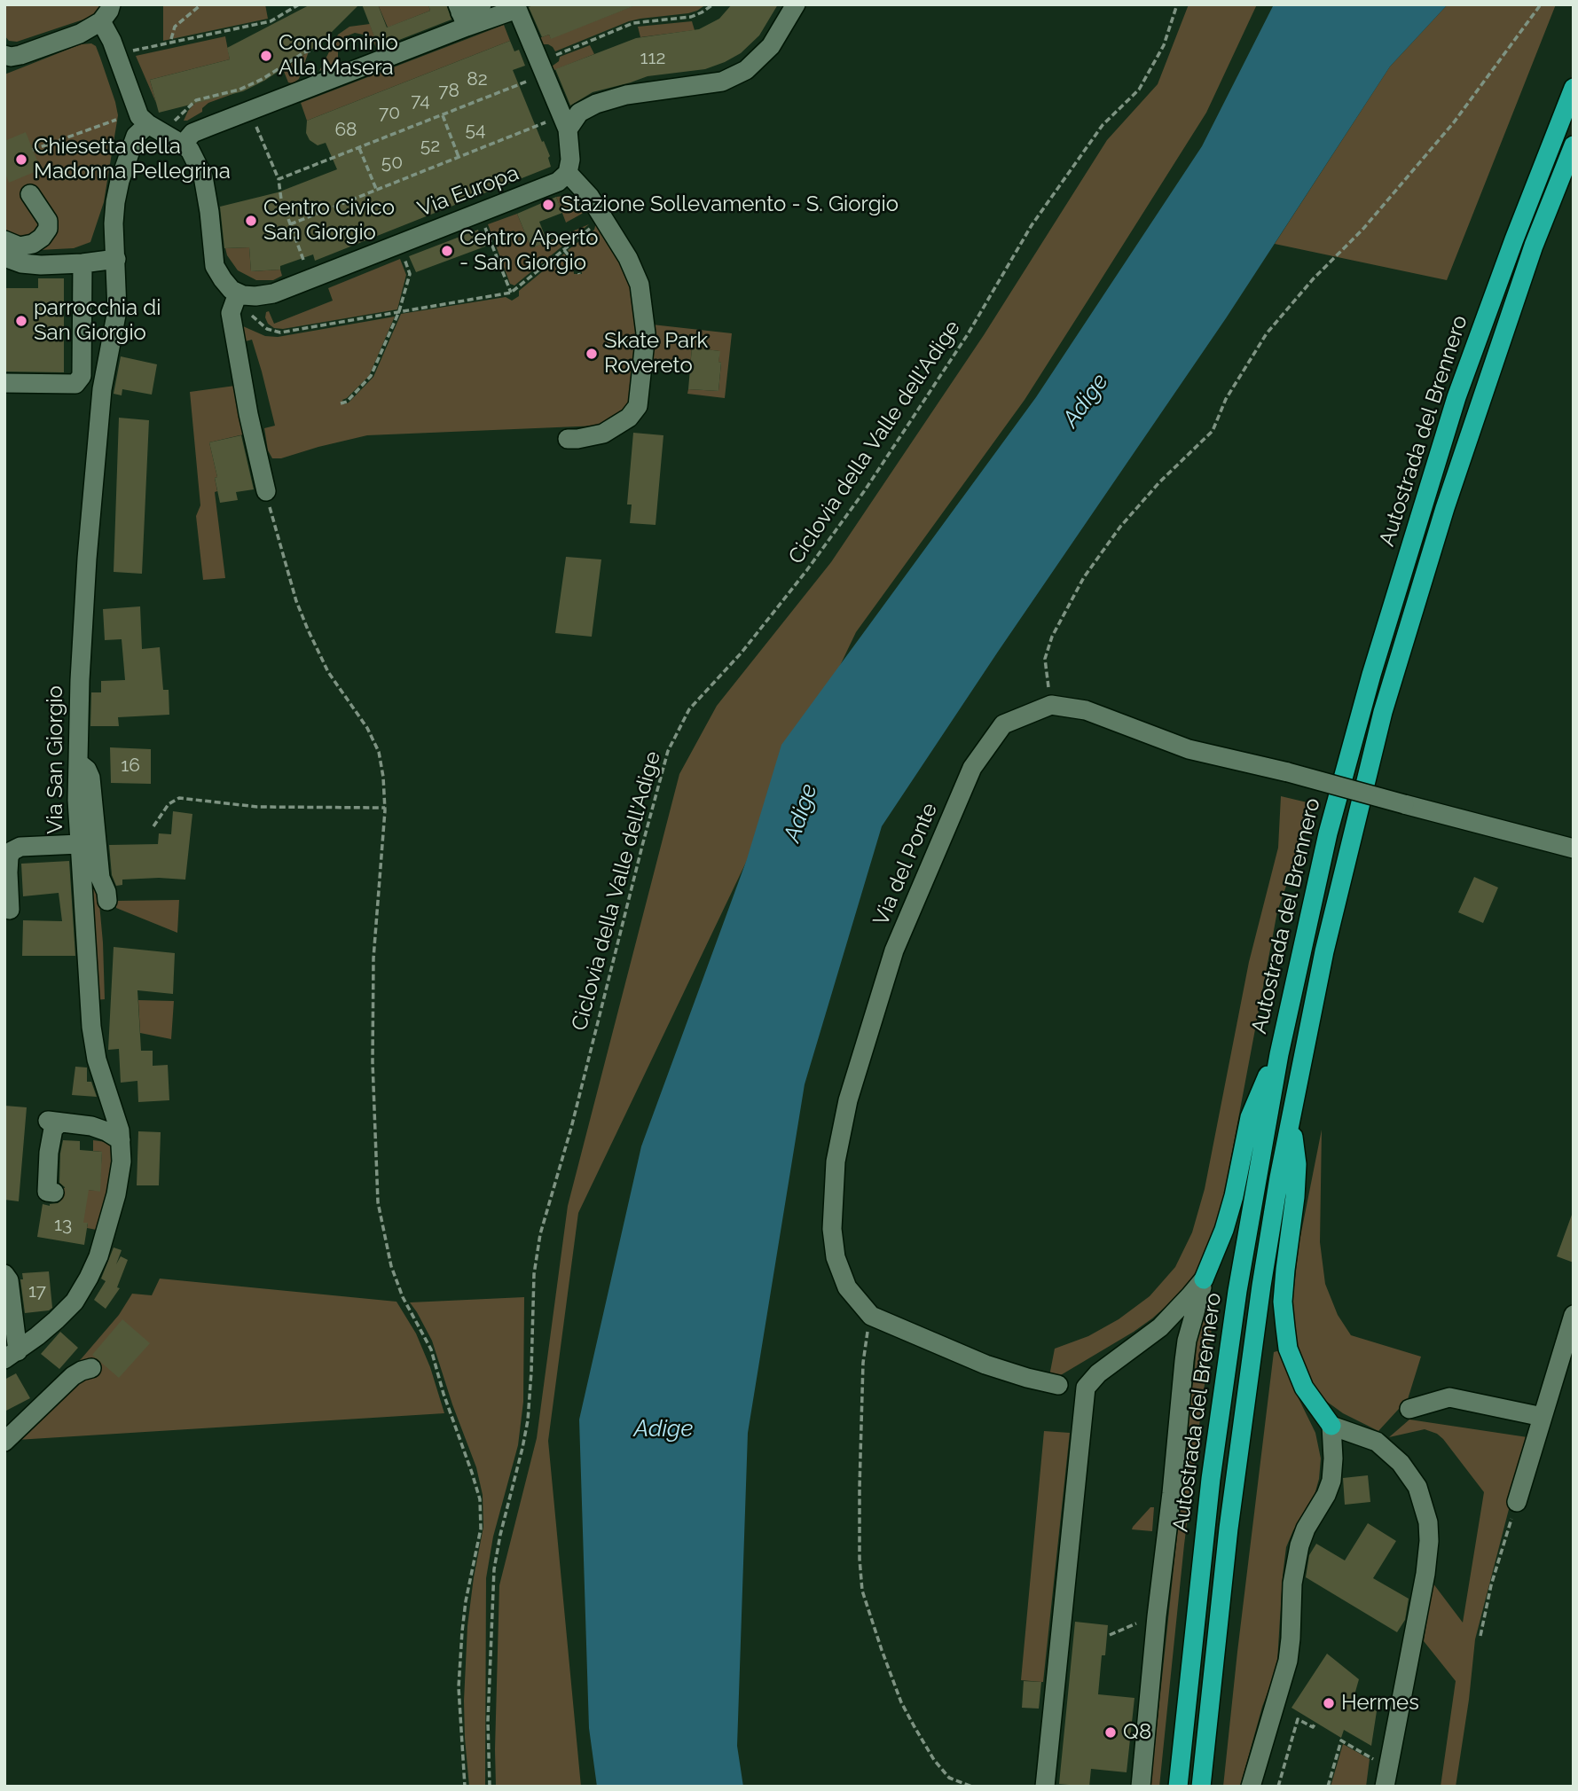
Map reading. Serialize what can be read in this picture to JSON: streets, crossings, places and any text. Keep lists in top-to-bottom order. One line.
{"streets":{"highway":["Autostrada del Brennero"],"street":["Via Europa","Via San Giorgio","Via del Ponte"],"path":["Ciclovia della Valle dell'Adige"]},"water":["Adige"],"places":["Condominio Alla Masera","Chiesetta della Madonna Pellegrina","Stazione Sollevamento - S. Giorgio","Centro Civico San Giorgio","Centro Aperto - San Giorgio","parrocchia di San Giorgio","Skate Park Rovereto","Hermes","Q8"],"house_numbers":["112","82","78","74","70","68","54","52","50","16","13","17"]}
